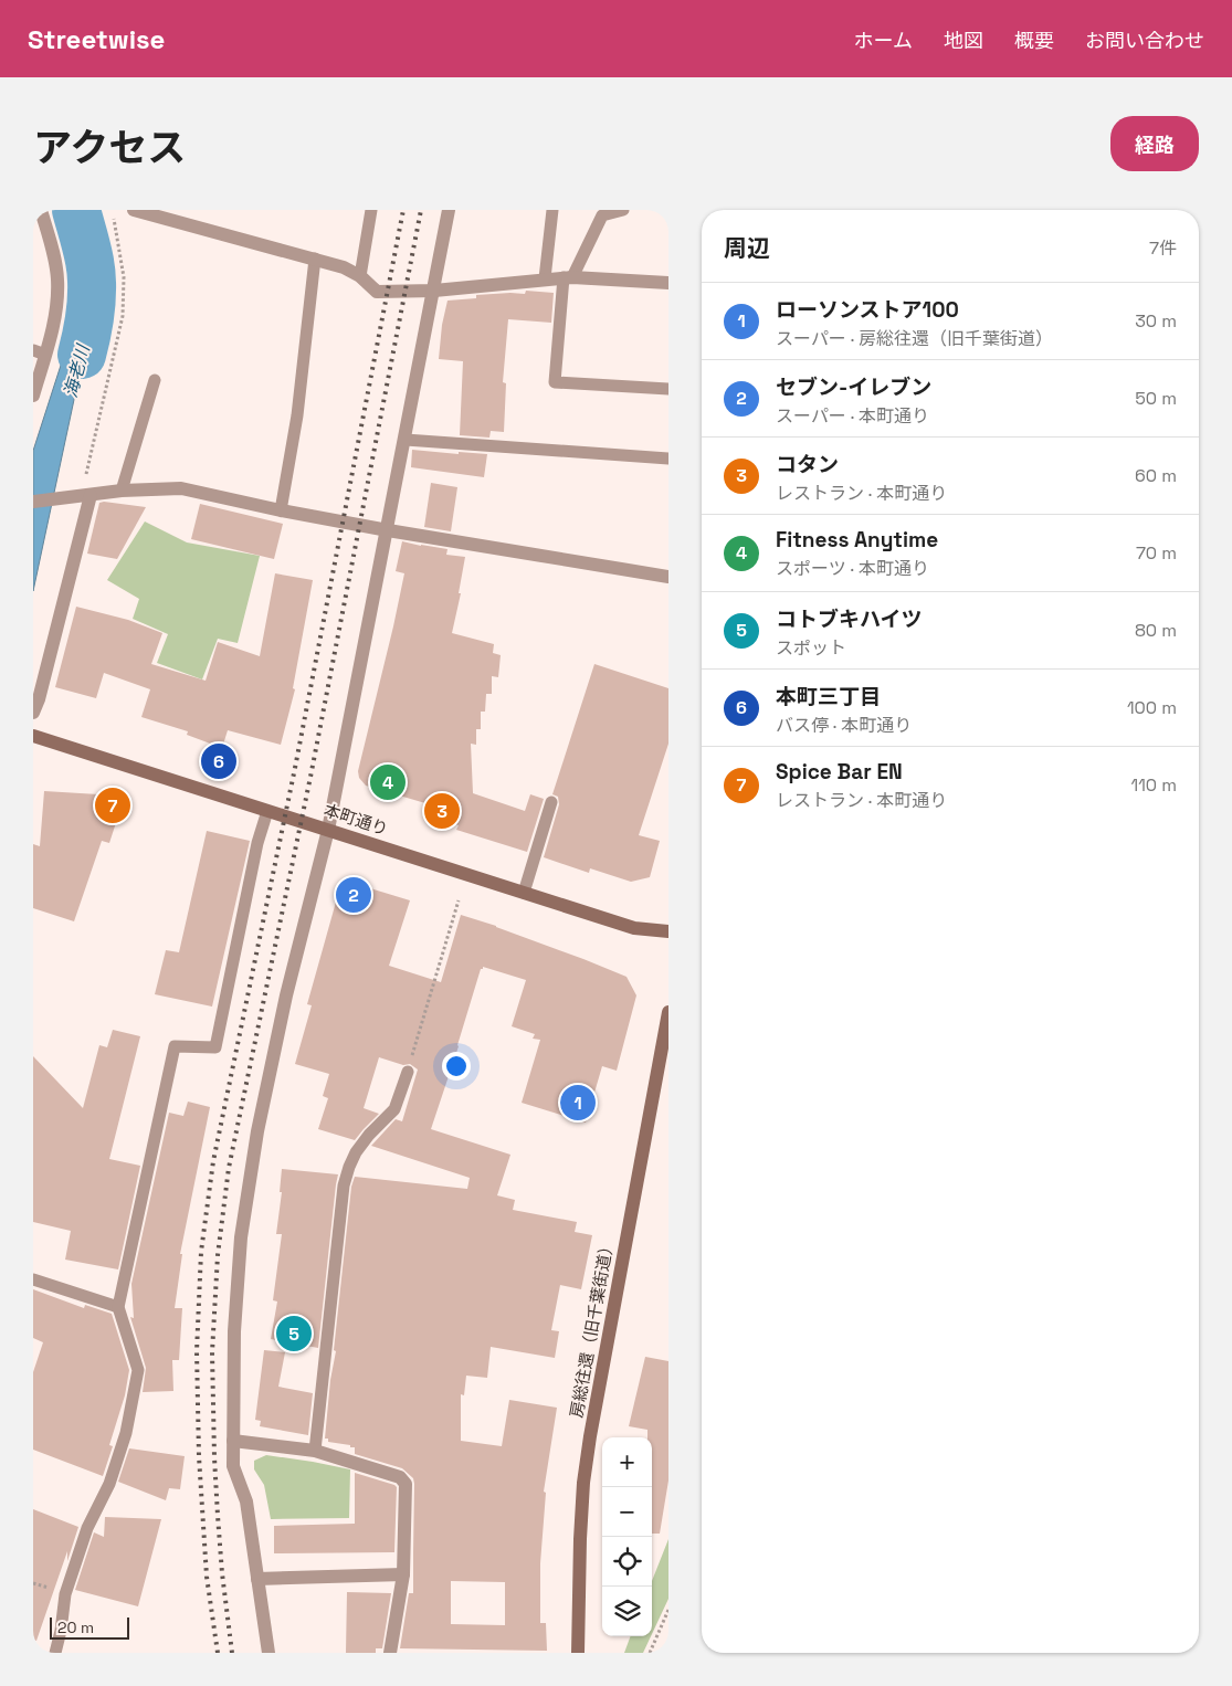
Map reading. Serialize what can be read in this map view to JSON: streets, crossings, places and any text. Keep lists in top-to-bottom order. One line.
{"streets":{"street":["本町通り","房総往還（旧千葉街道）"]},"water":["海老川"],"scale_bar":"20 m","page":{"header":"Streetwise","nav":["ホーム","地図","概要","お問い合わせ"],"title":"アクセス","buttons":"経路","heading":["周辺","7件"],"list":[{"mark":"1","name":"ローソンストア100","note":"スーパー · 房総往還（旧千葉街道）","value":"30 m"},{"mark":"2","name":"セブン-イレブン","note":"スーパー · 本町通り","value":"50 m"},{"mark":"3","name":"コタン","note":"レストラン · 本町通り","value":"60 m"},{"mark":"4","name":"Fitness Anytime","note":"スポーツ · 本町通り","value":"70 m"},{"mark":"5","name":"コトブキハイツ","note":"スポット","value":"80 m"},{"mark":"6","name":"本町三丁目","note":"バス停 · 本町通り","value":"100 m"},{"mark":"7","name":"Spice Bar EN","note":"レストラン · 本町通り","value":"110 m"}],"pins":["6","4","7","3","2","1","5"],"map_buttons":["+","−"],"scale":"20 m"}}
